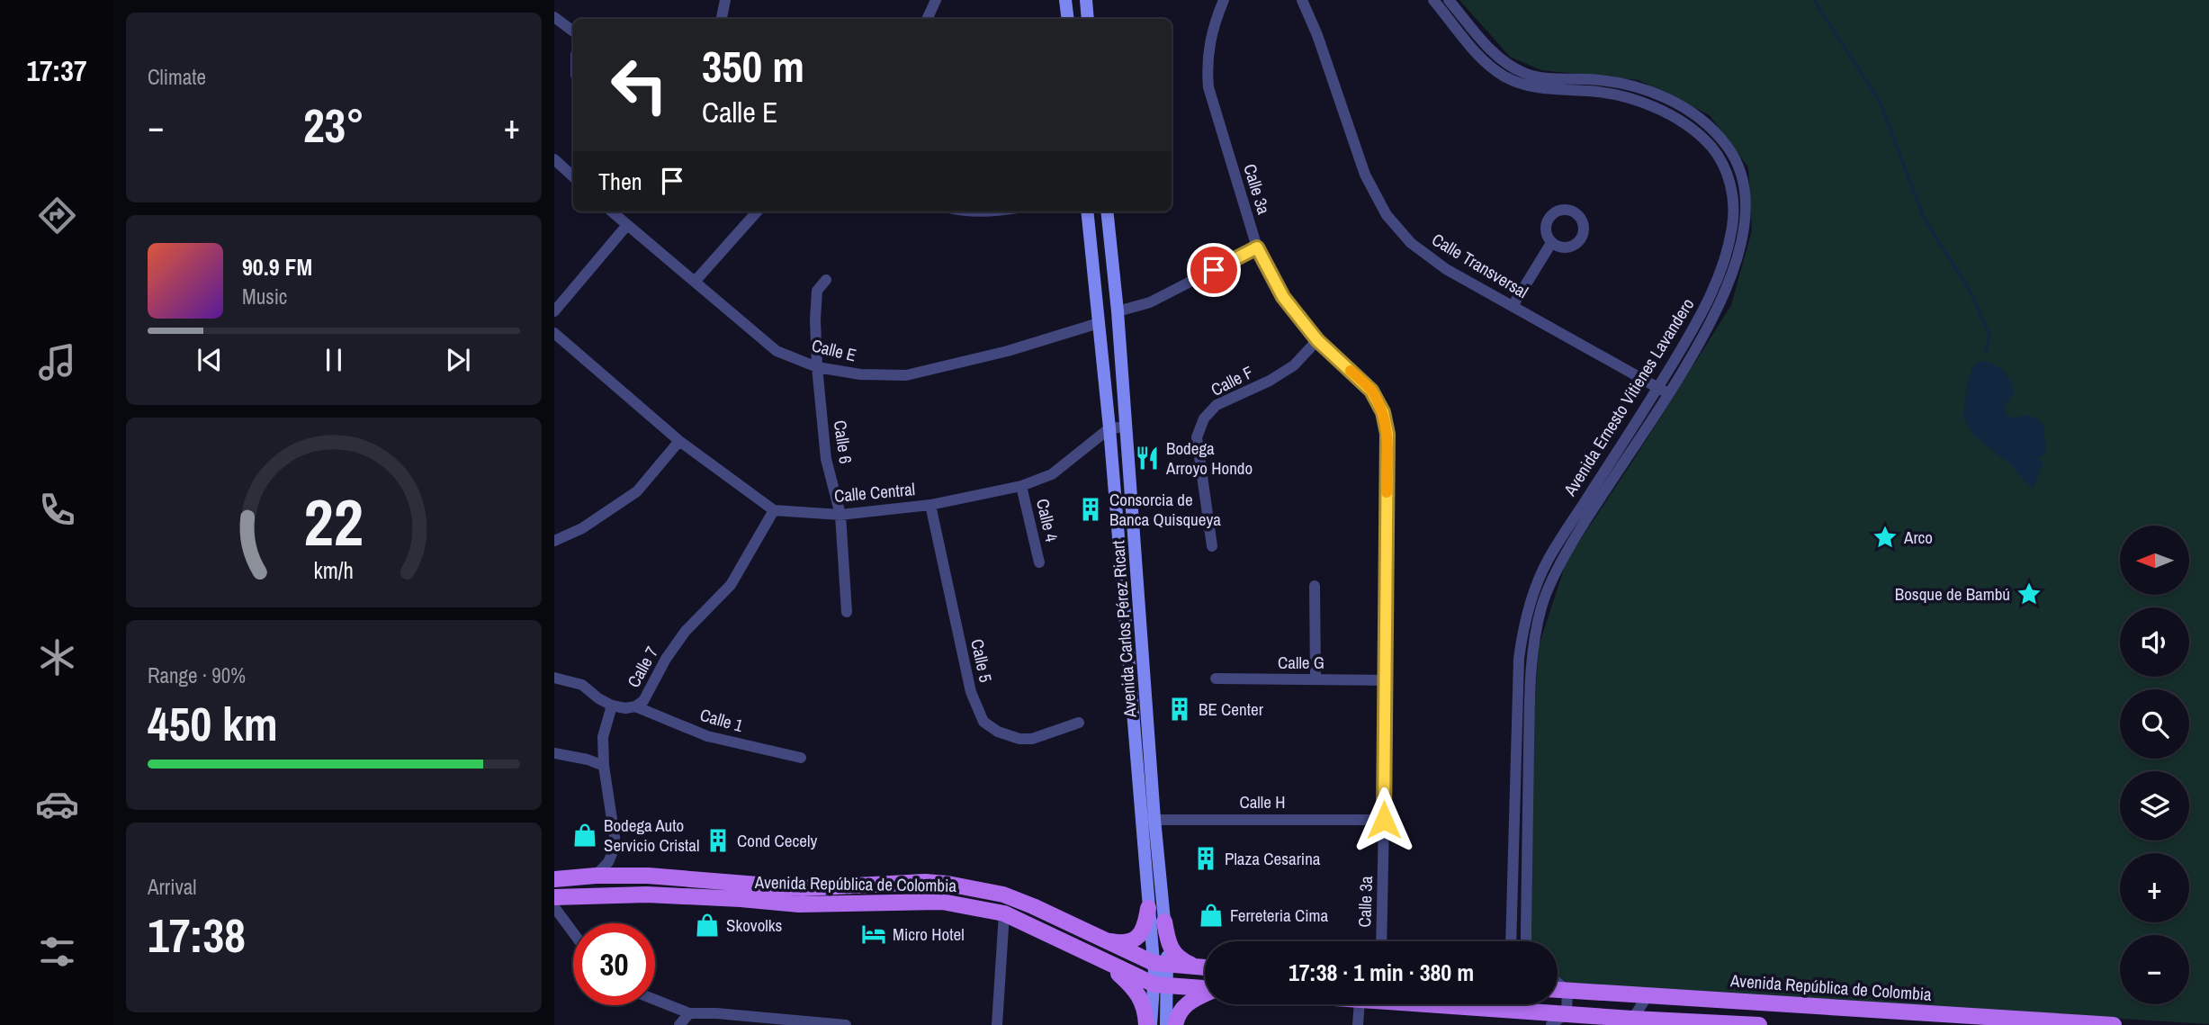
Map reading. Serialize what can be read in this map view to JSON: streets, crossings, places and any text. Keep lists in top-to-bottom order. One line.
{"streets":{"main road":["Avenida Carlos Pérez Ricart","Avenida República de Colombia"],"street":["Calle 3a","Calle Transversal","Calle E","Calle F","Avenida Ernesto Vitienes Lavandero","Calle 6","Calle Central","Calle 4","Calle 5","Calle G","Calle 7","Calle 1","Calle H"]},"crossings":[["Calle 3a","Calle F"],["Calle 3a","Calle G"],["Calle 3a","Calle H"],["Calle Transversal","Avenida Ernesto Vitienes Lavandero"],["Calle E","Calle 6"],["Calle E","Avenida Carlos Pérez Ricart"],["Calle 6","Calle Central"],["Calle Central","Calle 4"],["Calle Central","Avenida Carlos Pérez Ricart"],["Calle Central","Calle 5"],["Calle Central","Calle 7"],["Avenida Carlos Pérez Ricart","Calle H"],["Avenida Carlos Pérez Ricart","Avenida República de Colombia"],["Calle 7","Calle 1"]],"places":{"restaurant":["Bodega Arroyo Hondo"],"building":["Consorcia de Banca Quisqueya","BE Center","Cond Cecely","Plaza Cesarina"],"place":["Arco","Bosque de Bambú"],"shop":["Bodega Auto Servicio Cristal","Ferreteria Cima","Skovolks"],"hotel":["Micro Hotel"]},"north":"left","page":{"tabs":"17:37","tile":["Climate",["Range · 90%","450 km"],["Arrival","17:38"]],"turn":["350 m","Calle E"],"heat":["−","23°","+"],"then":"Then","song":["90.9 FM","Music"],"map_buttons":["+","−"],"limit":"30","trip":"17:38 · 1 min · 380 m","gauge":["22","km/h"]}}
